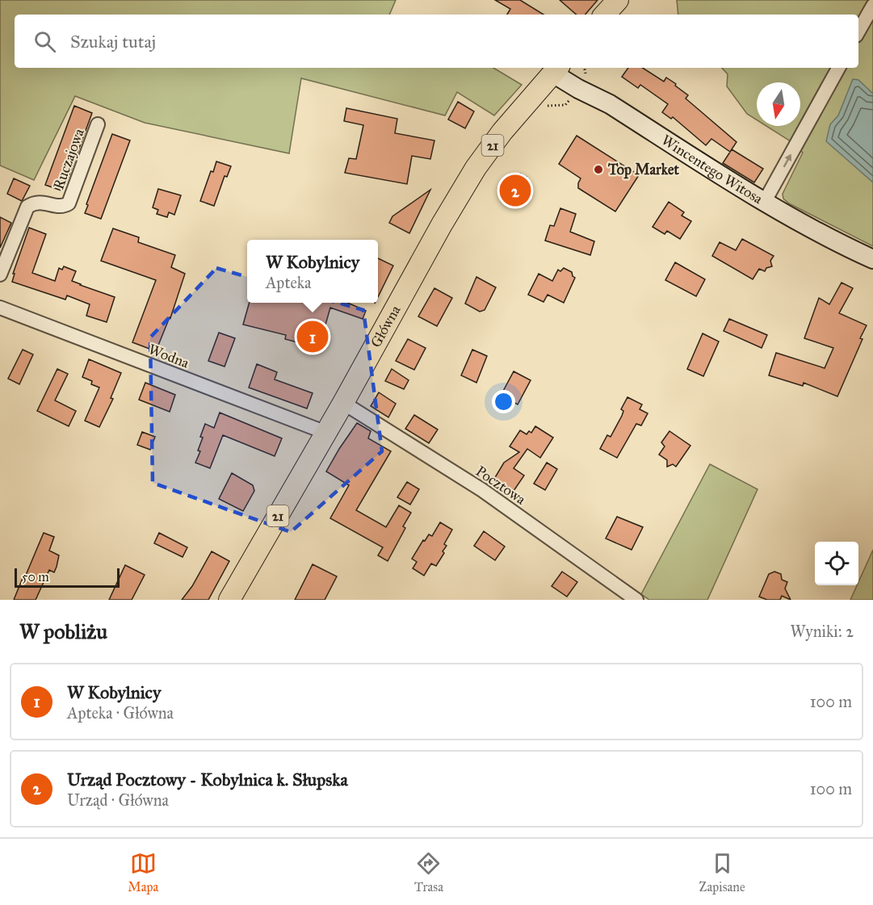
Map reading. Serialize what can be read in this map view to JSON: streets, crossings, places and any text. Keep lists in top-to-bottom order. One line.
{"streets":{"main road":["21","Główna"],"street":["Ruczajowa","Wincentego Witosa","Wodna","Pocztowa"]},"crossings":[["Wincentego Witosa","Główna"],["Główna","Wodna"],["Główna","Pocztowa"]],"places":["Top Market"],"scale_bar":"50 m","north":"bottom","page":{"search":"Szukaj tutaj","pins":["2","1"],"popup":["W Kobylnicy","Apteka"],"scale":"50 m","heading":["W pobliżu","Wyniki: 2"],"list":[{"mark":"1","name":"W Kobylnicy","note":"Apteka · Główna","value":"100 m"},{"mark":"2","name":"Urząd Pocztowy - Kobylnica k. Słupska","note":"Urząd · Główna","value":"100 m"}],"nav":["Mapa","Trasa","Zapisane"]}}
